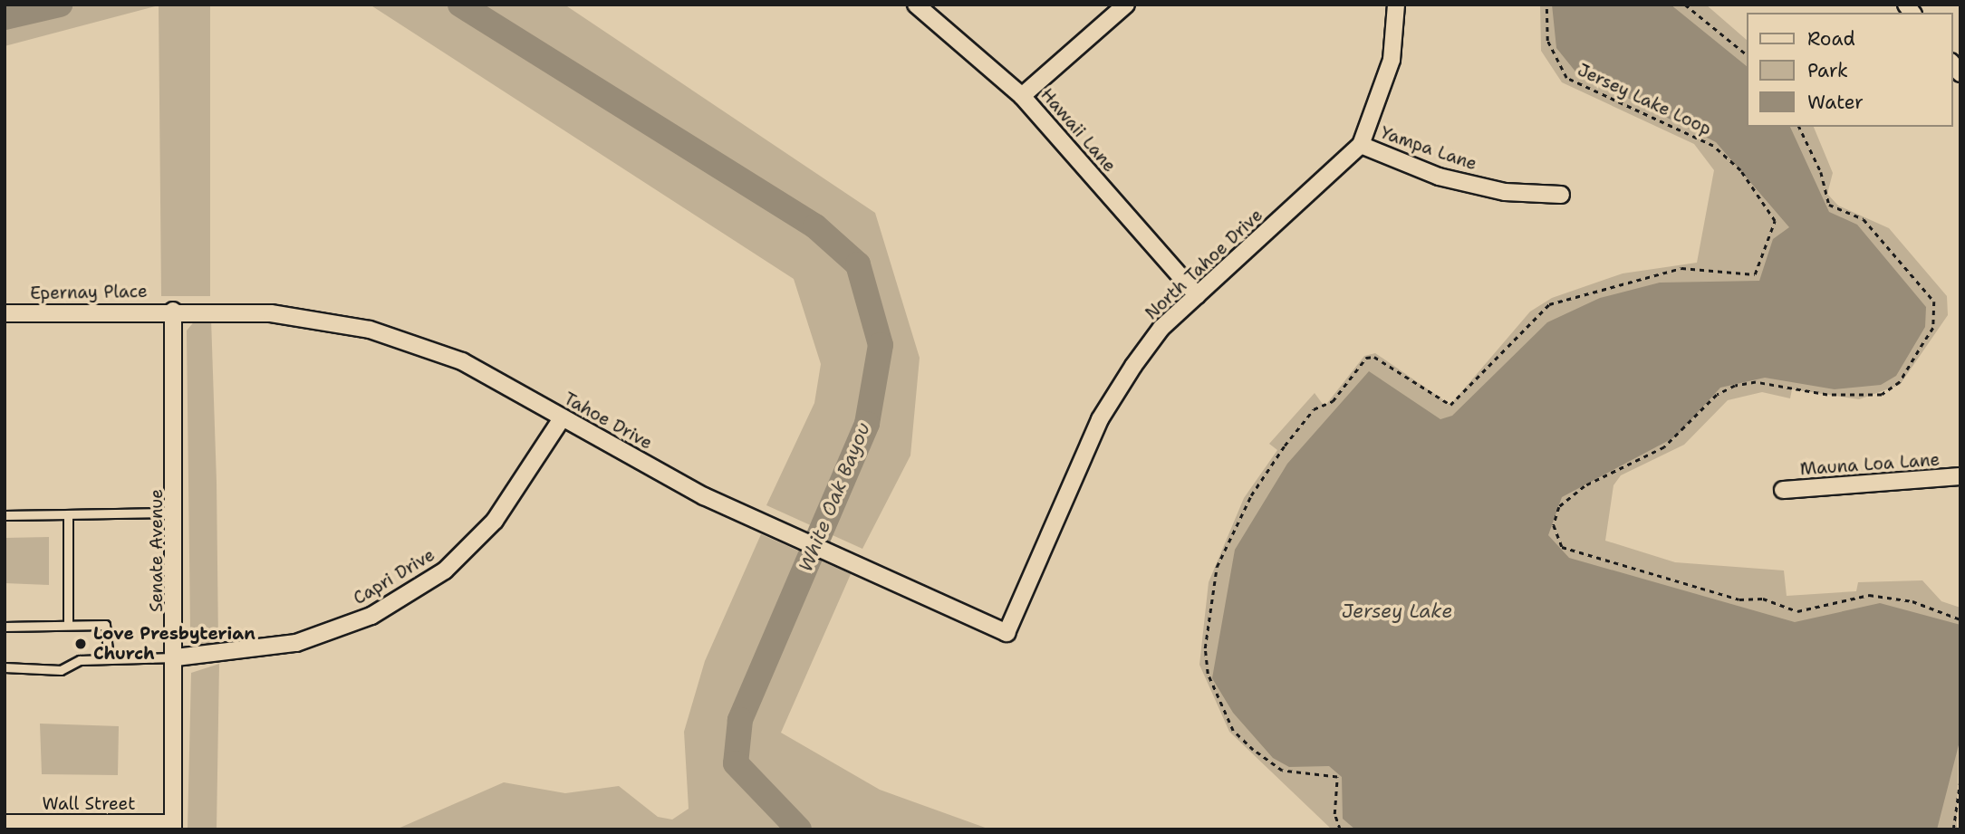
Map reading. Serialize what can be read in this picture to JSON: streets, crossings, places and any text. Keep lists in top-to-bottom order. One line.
{"streets":{"street":["Hawaii Lane","Yampa Lane","North Tahoe Drive","Epernay Place","Tahoe Drive","Mauna Loa Lane","Senate Avenue","Capri Drive","Wall Street"],"path":["Jersey Lake Loop"]},"crossings":[["Hawaii Lane","North Tahoe Drive"],["Yampa Lane","North Tahoe Drive"],["North Tahoe Drive","Tahoe Drive"],["Epernay Place","Tahoe Drive"],["Epernay Place","Senate Avenue"],["Tahoe Drive","Senate Avenue"],["Tahoe Drive","Capri Drive"],["Senate Avenue","Capri Drive"],["Senate Avenue","Wall Street"]],"water":["White Oak Bayou","Jersey Lake"],"places":["Love Presbyterian Church"],"legend":["Road","Park","Water"]}
